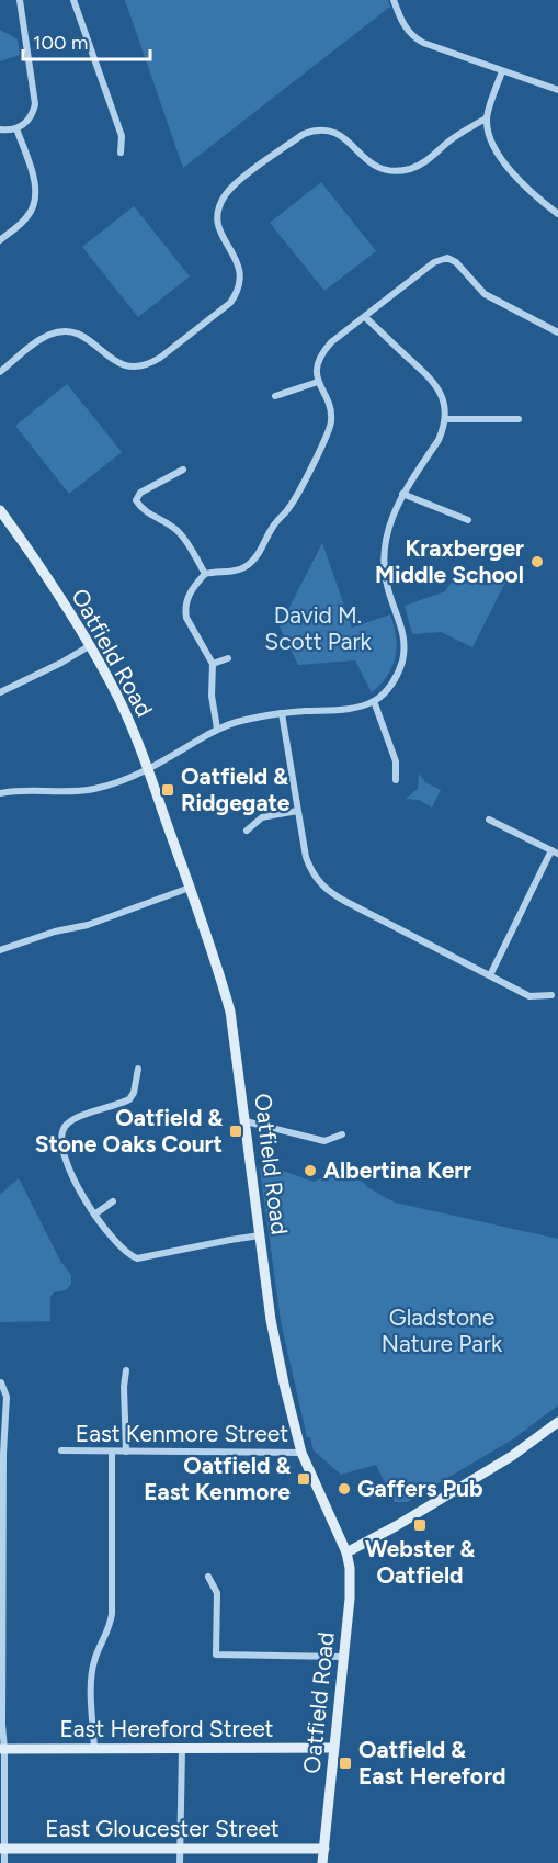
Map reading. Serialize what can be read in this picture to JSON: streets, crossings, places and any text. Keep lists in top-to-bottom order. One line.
{"streets":{"main road":["Oatfield Road","East Hereford Street","East Gloucester Street"],"street":["East Kenmore Street"]},"crossings":[["Oatfield Road","East Kenmore Street"],["Oatfield Road","East Hereford Street"],["Oatfield Road","East Gloucester Street"]],"parks":["David M. Scott Park","Gladstone Nature Park"],"places":{"other":["Kraxberger Middle School","Albertina Kerr","Gaffers Pub"],"transit":["Oatfield & Ridgegate","Oatfield & Stone Oaks Court","Oatfield & East Kenmore","Webster & Oatfield","Oatfield & East Hereford"]},"scale_bar":"100 m"}
